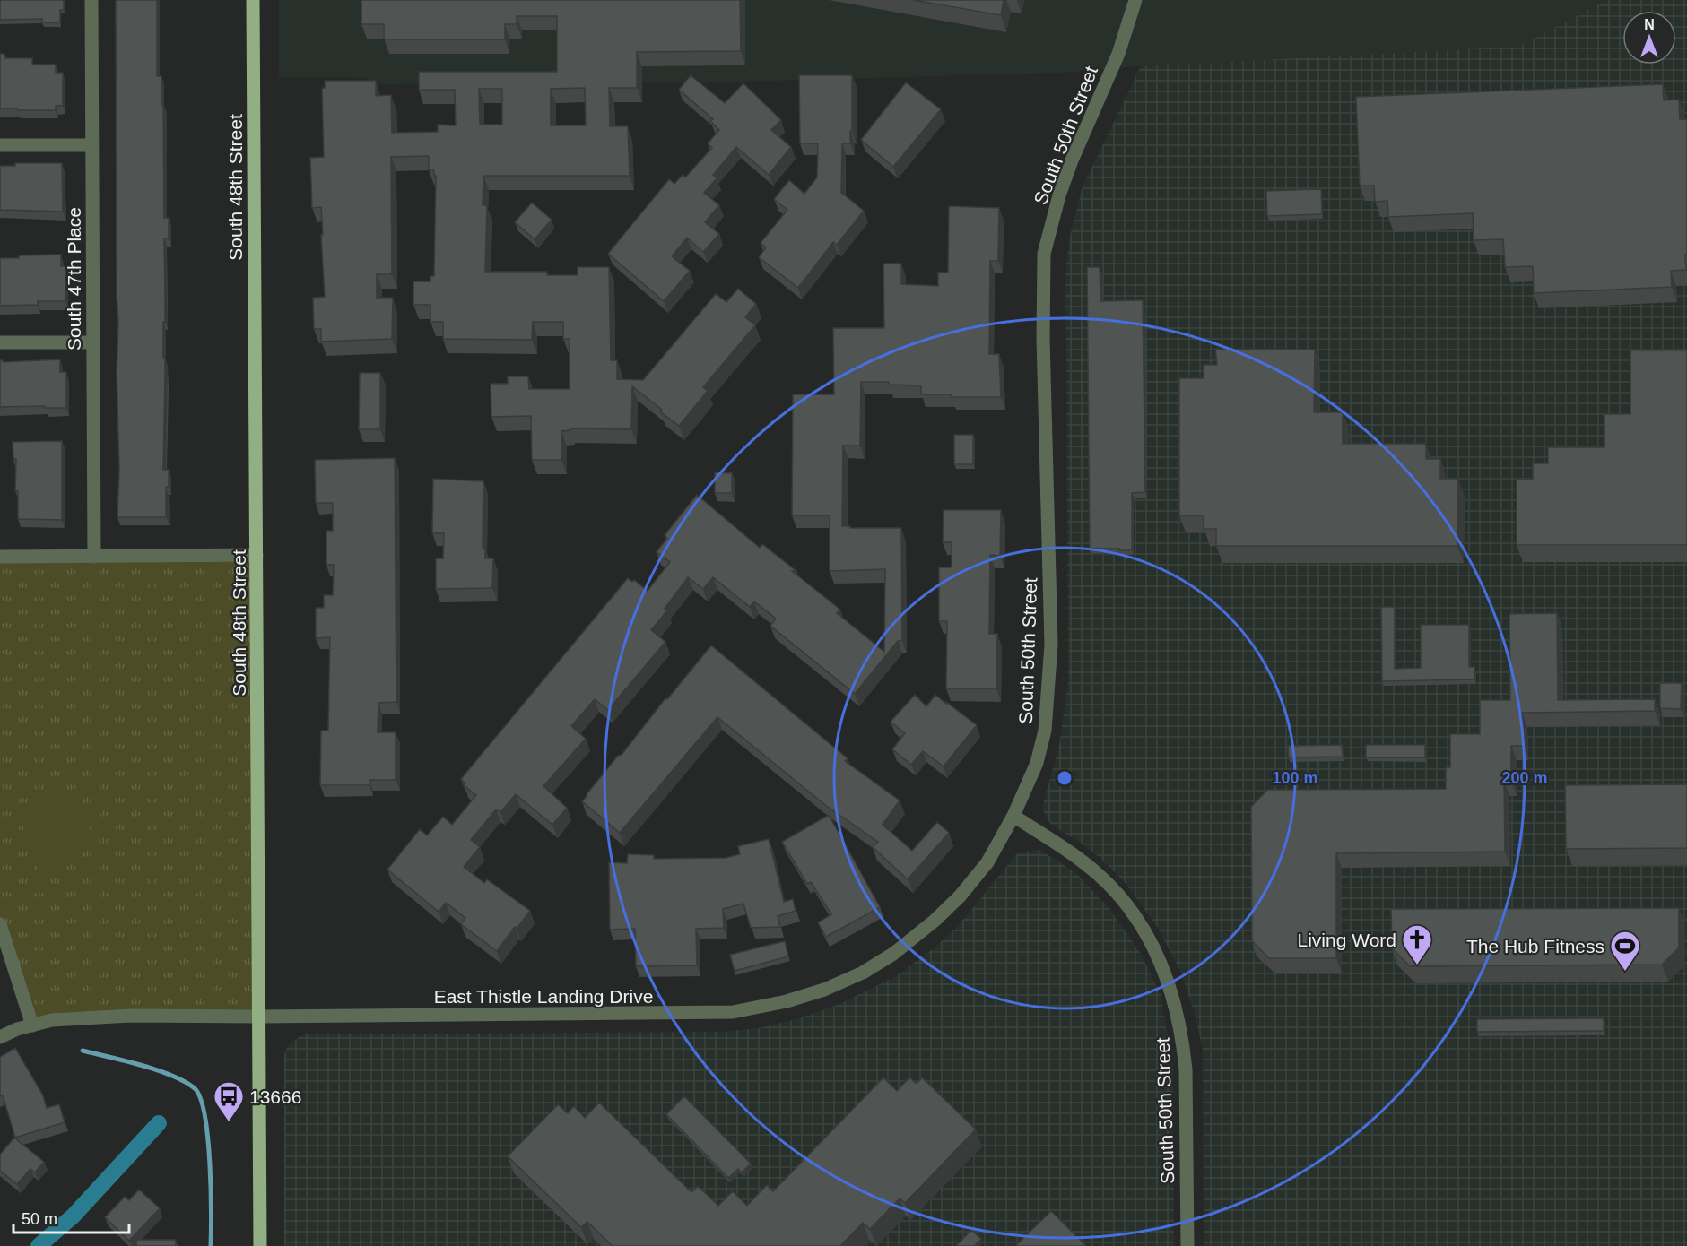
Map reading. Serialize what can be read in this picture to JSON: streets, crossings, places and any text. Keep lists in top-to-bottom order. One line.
{"streets":{"main road":["South 48th Street"],"street":["South 50th Street","South 47th Place","East Thistle Landing Drive"]},"crossings":[["South 50th Street","East Thistle Landing Drive"],["South 48th Street","East Thistle Landing Drive"]],"places":{"church":["Living Word"],"sports":["The Hub Fitness"],"bus stop":["13666"]},"scale_bar":"50 m","north":"top","rings":["100 m","200 m"]}
